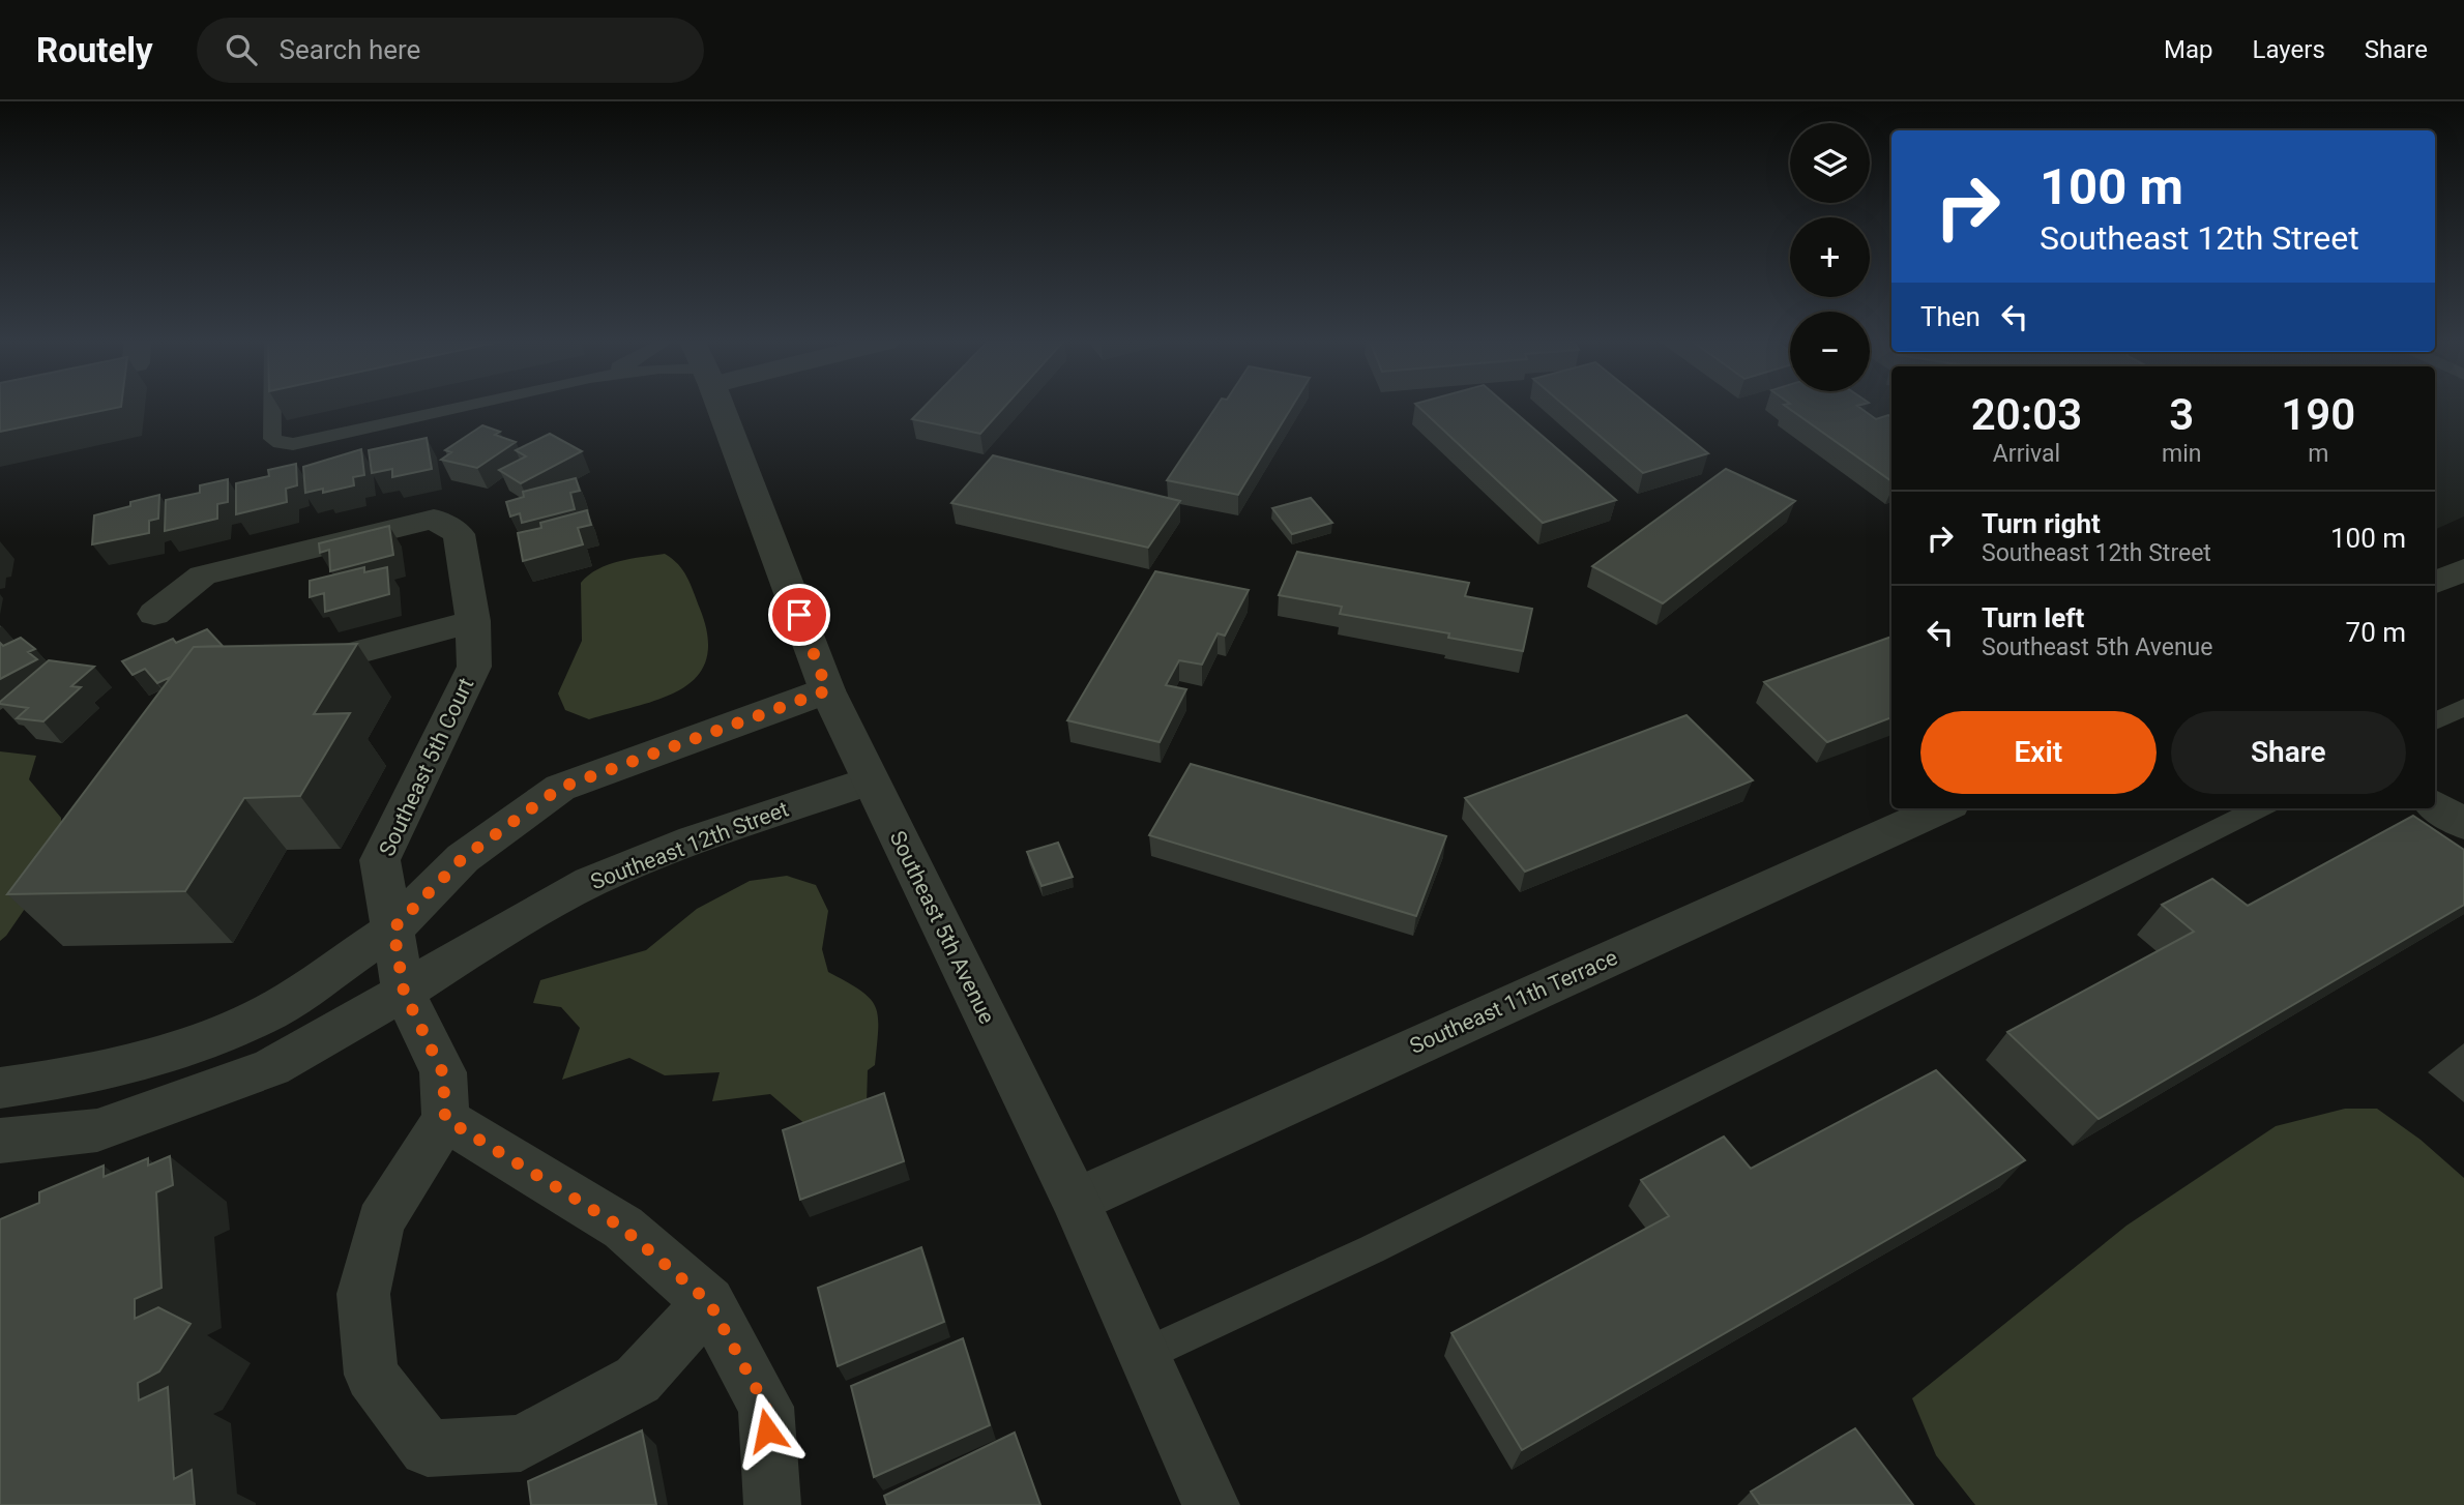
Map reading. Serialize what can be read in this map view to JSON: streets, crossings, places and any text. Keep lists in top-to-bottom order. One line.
{"streets":{"street":["Southeast 5th Court","Southeast 12th Street","Southeast 5th Avenue","Southeast 11th Terrace"]},"crossings":[["Southeast 5th Court","Southeast 12th Street"],["Southeast 12th Street","Southeast 5th Avenue"],["Southeast 5th Avenue","Southeast 11th Terrace"]],"page":{"header":"Routely","search":"Search here","nav":["Map","Layers","Share"],"map_buttons":["+","−"],"turn":["100 m","Southeast 12th Street"],"then":"Then","eta":["20:03","Arrival","3","min","190","m"],"list":[{"name":"Turn right","note":"Southeast 12th Street","value":"100 m"},{"name":"Turn left","note":"Southeast 5th Avenue","value":"70 m"}],"buttons":["Exit","Share"]}}
